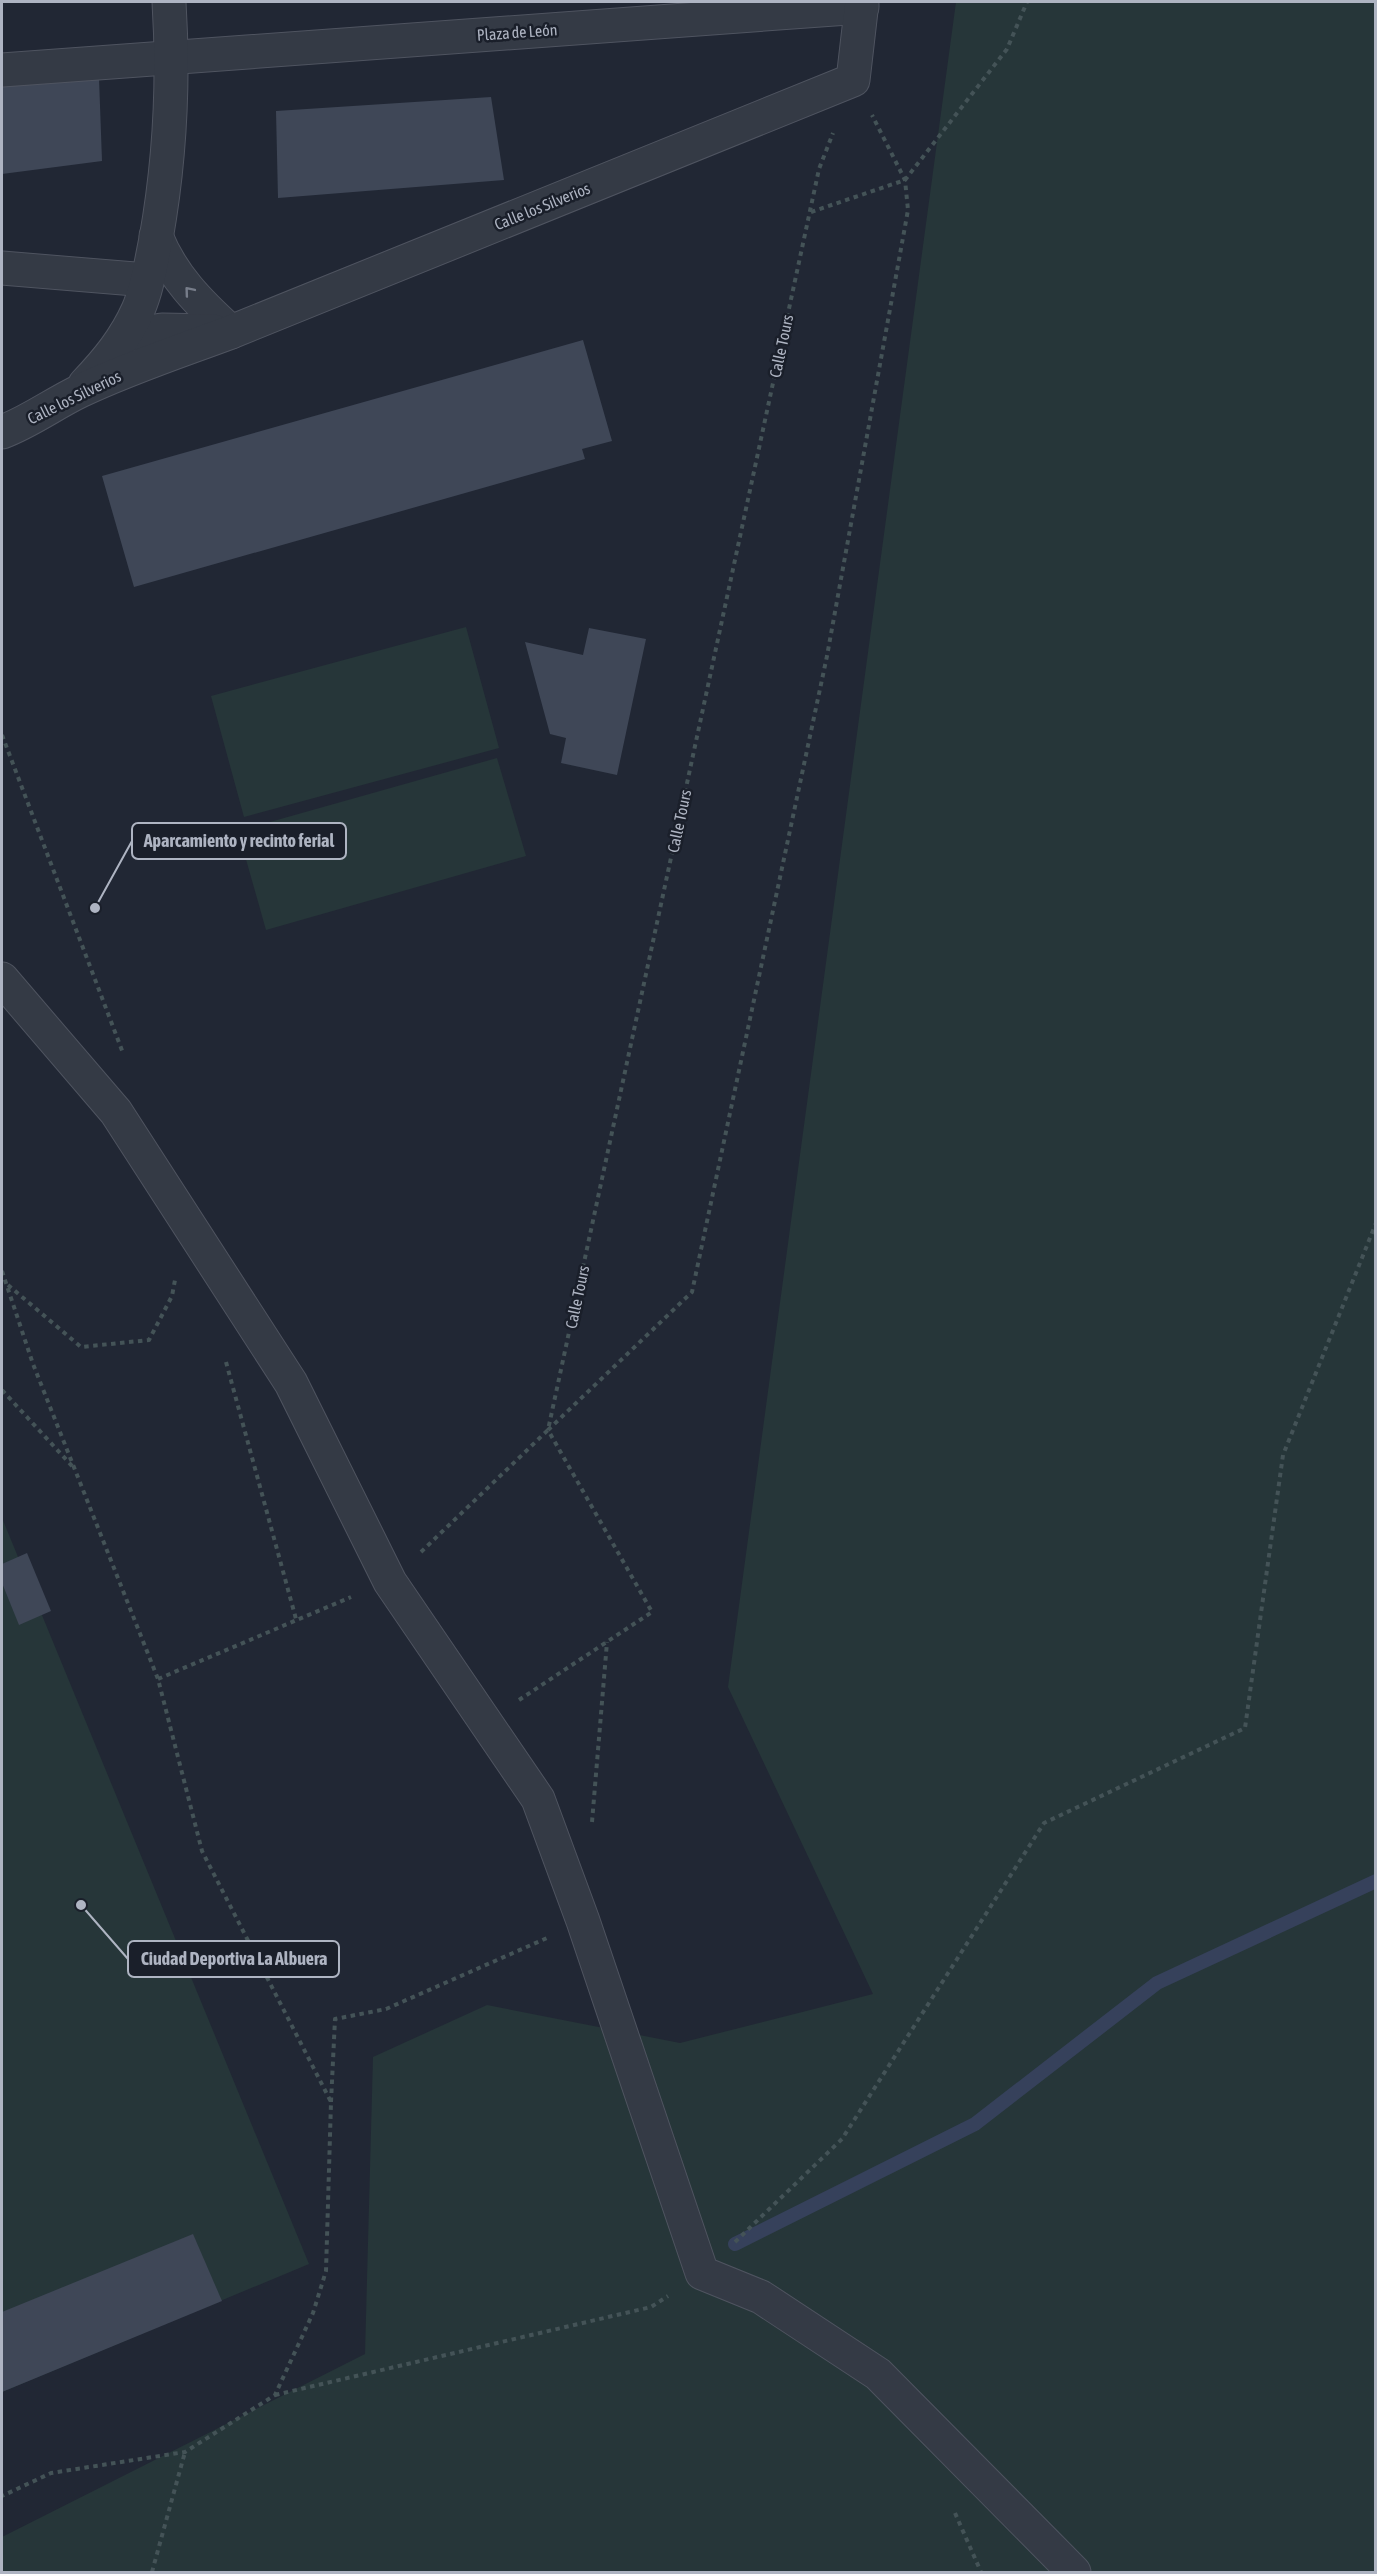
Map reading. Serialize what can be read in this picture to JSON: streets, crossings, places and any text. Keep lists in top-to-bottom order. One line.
{"streets":{"street":["Plaza de León","Calle los Silverios"],"path":["Calle Tours"]},"crossings":[["Calle los Silverios","Calle Tours"]],"places":["Aparcamiento y recinto ferial","Ciudad Deportiva La Albuera"]}
